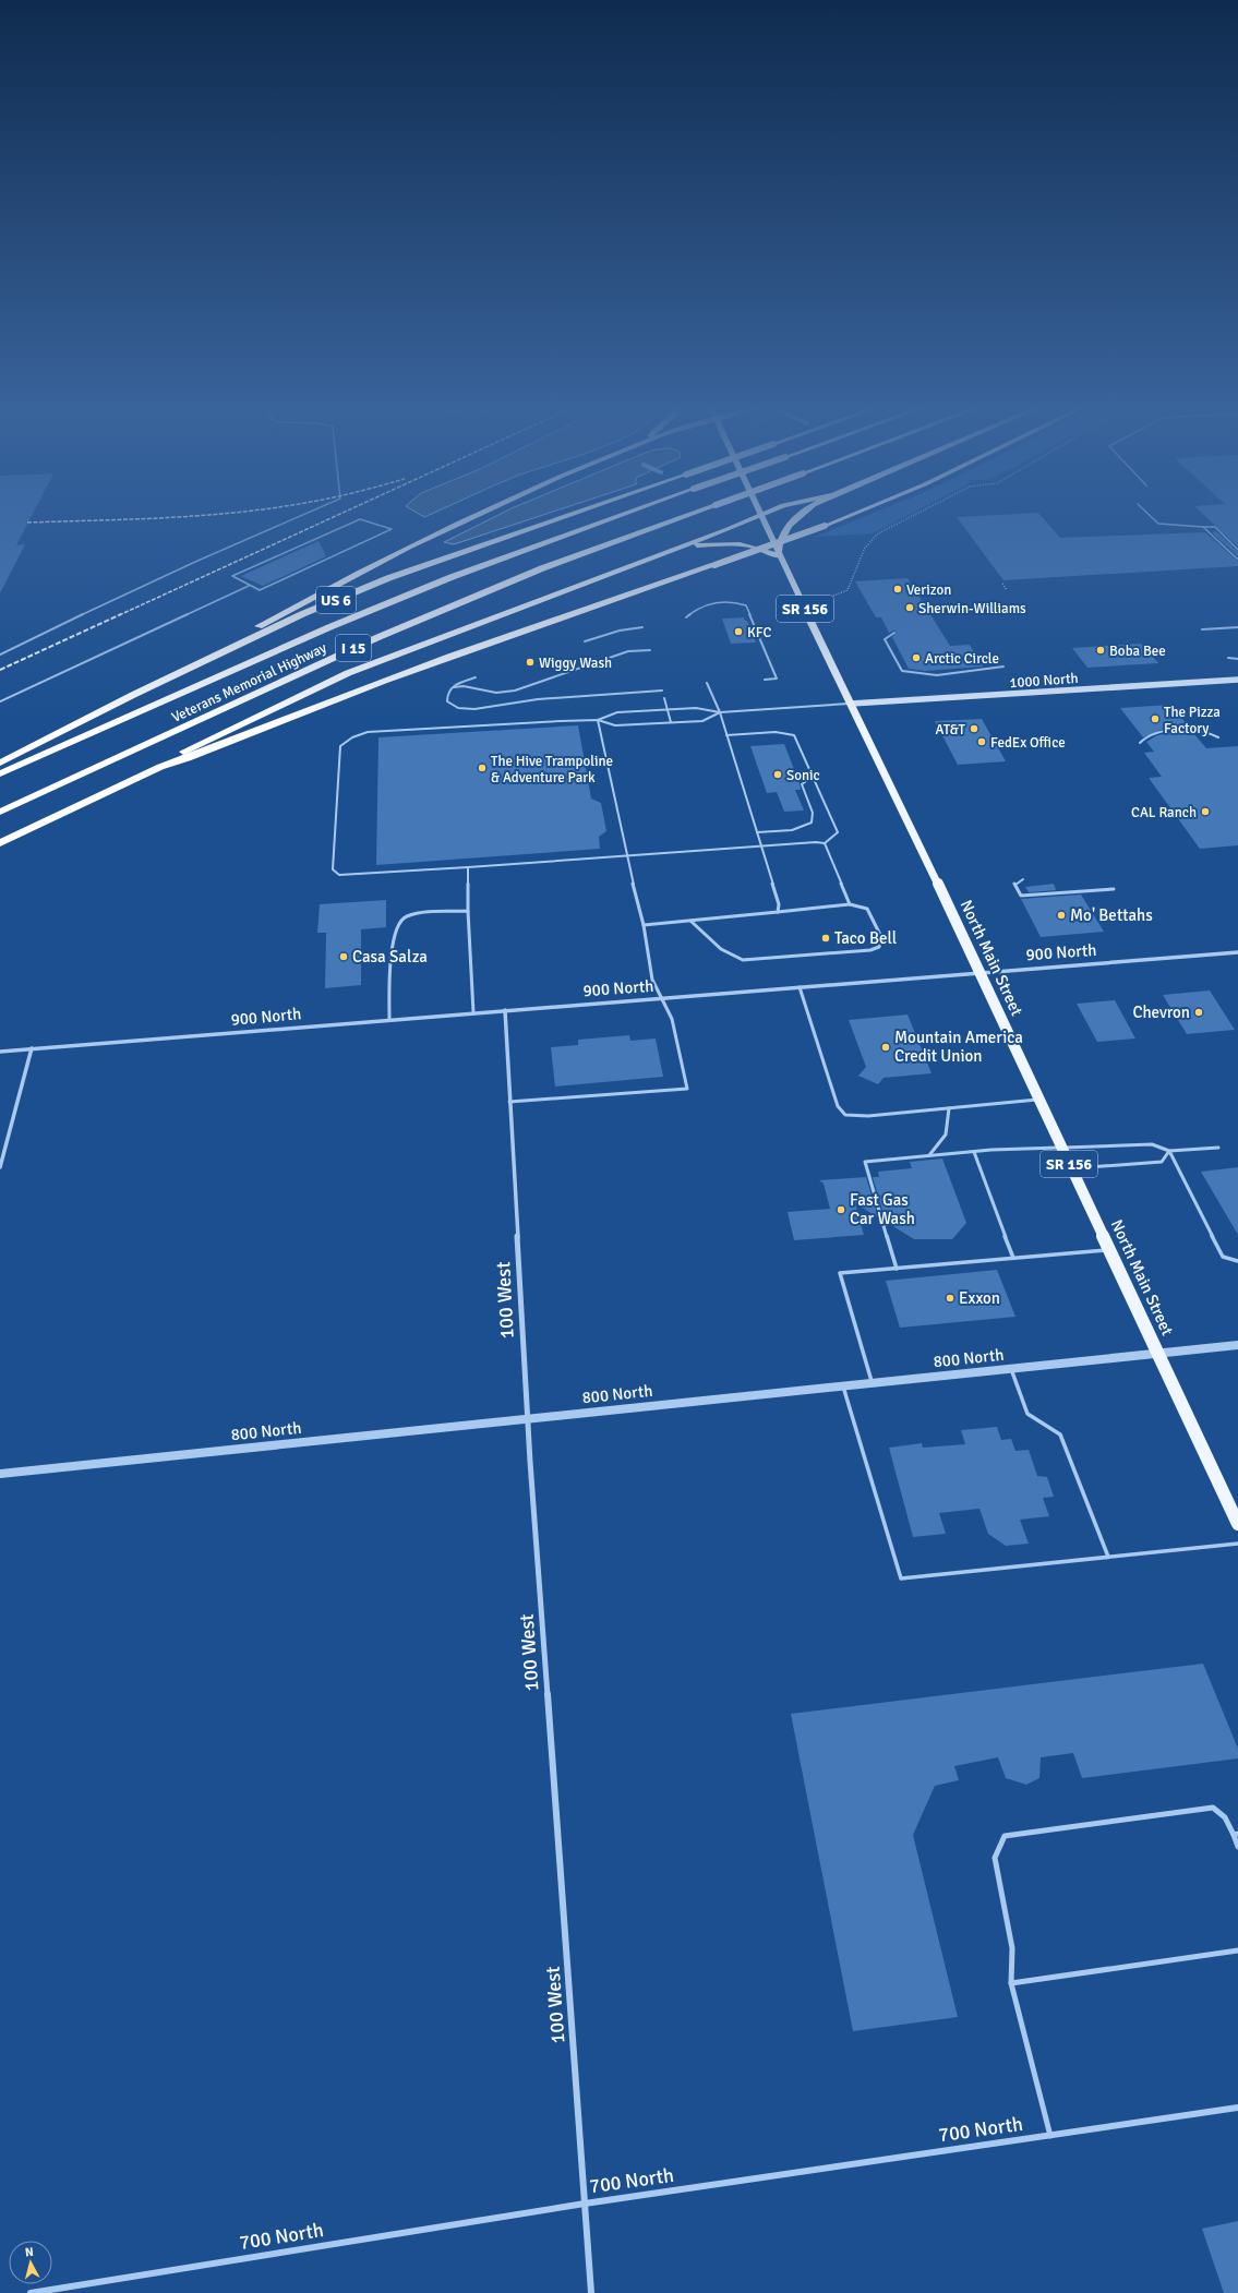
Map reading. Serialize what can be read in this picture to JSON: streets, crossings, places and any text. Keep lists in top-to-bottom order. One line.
{"streets":{"highway":["US 6","I 15","Veterans Memorial Highway"],"main road":["SR 156","1000 North","North Main Street"],"street":["900 North","100 West","800 North","700 North"]},"crossings":[["1000 North","North Main Street"],["900 North","North Main Street"],["900 North","100 West"],["North Main Street","800 North"],["100 West","800 North"],["100 West","700 North"]],"places":["Verizon","Sherwin-Williams","KFC","Boba Bee","Arctic Circle","Wiggy Wash","The Pizza Factory","AT&T","FedEx Office","The Hive Trampoline & Adventure Park","Sonic","CAL Ranch","Mo' Bettahs","Taco Bell","Casa Salza","Chevron","Mountain America Credit Union","Fast Gas Car Wash","Exxon"],"north":"top"}
